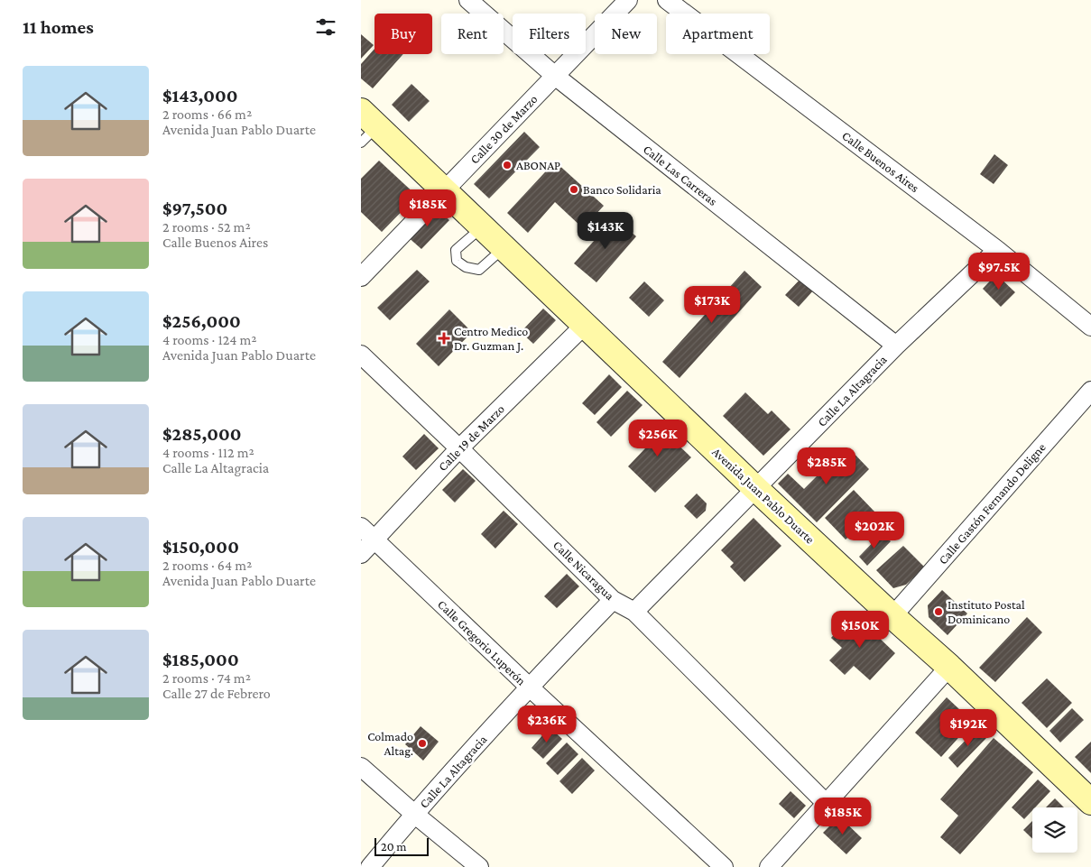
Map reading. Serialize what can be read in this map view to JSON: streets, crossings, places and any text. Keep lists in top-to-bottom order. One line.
{"streets":{"main road":["Avenida Juan Pablo Duarte"],"street":["Calle 30 de Marzo","Calle Buenos Aires","Calle Las Carreras","Calle La Altagracia","Calle 19 de Marzo","Calle Gastón Fernando Deligne","Calle Nicaragua","Calle Gregorio Luperón"]},"crossings":[["Calle 30 de Marzo","Calle Las Carreras"],["Calle 30 de Marzo","Avenida Juan Pablo Duarte"],["Calle Buenos Aires","Calle La Altagracia"],["Calle Las Carreras","Calle La Altagracia"],["Calle La Altagracia","Avenida Juan Pablo Duarte"],["Calle La Altagracia","Calle Nicaragua"],["Calle La Altagracia","Calle Gregorio Luperón"],["Calle 19 de Marzo","Avenida Juan Pablo Duarte"],["Calle 19 de Marzo","Calle Nicaragua"],["Calle 19 de Marzo","Calle Gregorio Luperón"],["Avenida Juan Pablo Duarte","Calle Gastón Fernando Deligne"]],"places":{"other":["ABONAP","Banco Solidaria","Instituto Postal Dominicano","Colmado Altag."],"health":["Centro Medico Dr. Guzman J."]},"scale_bar":"20 m","page":{"heading":"11 homes","chip":["Buy","Rent","Filters","New","Apartment"],"list":[{"name":"$143,000","note":"2 rooms · 66 m² · Avenida Juan Pablo Duarte"},{"name":"$97,500","note":"2 rooms · 52 m² · Calle Buenos Aires"},{"name":"$256,000","note":"4 rooms · 124 m² · Avenida Juan Pablo Duarte"},{"name":"$285,000","note":"4 rooms · 112 m² · Calle La Altagracia"},{"name":"$150,000","note":"2 rooms · 64 m² · Avenida Juan Pablo Duarte"},{"name":"$185,000","note":"2 rooms · 74 m² · Calle 27 de Febrero"}],"price":["$185K","$143K","$97.5K","$173K","$256K","$285K","$202K","$150K","$236K","$192K","$185K"],"scale":"20 m"}}
